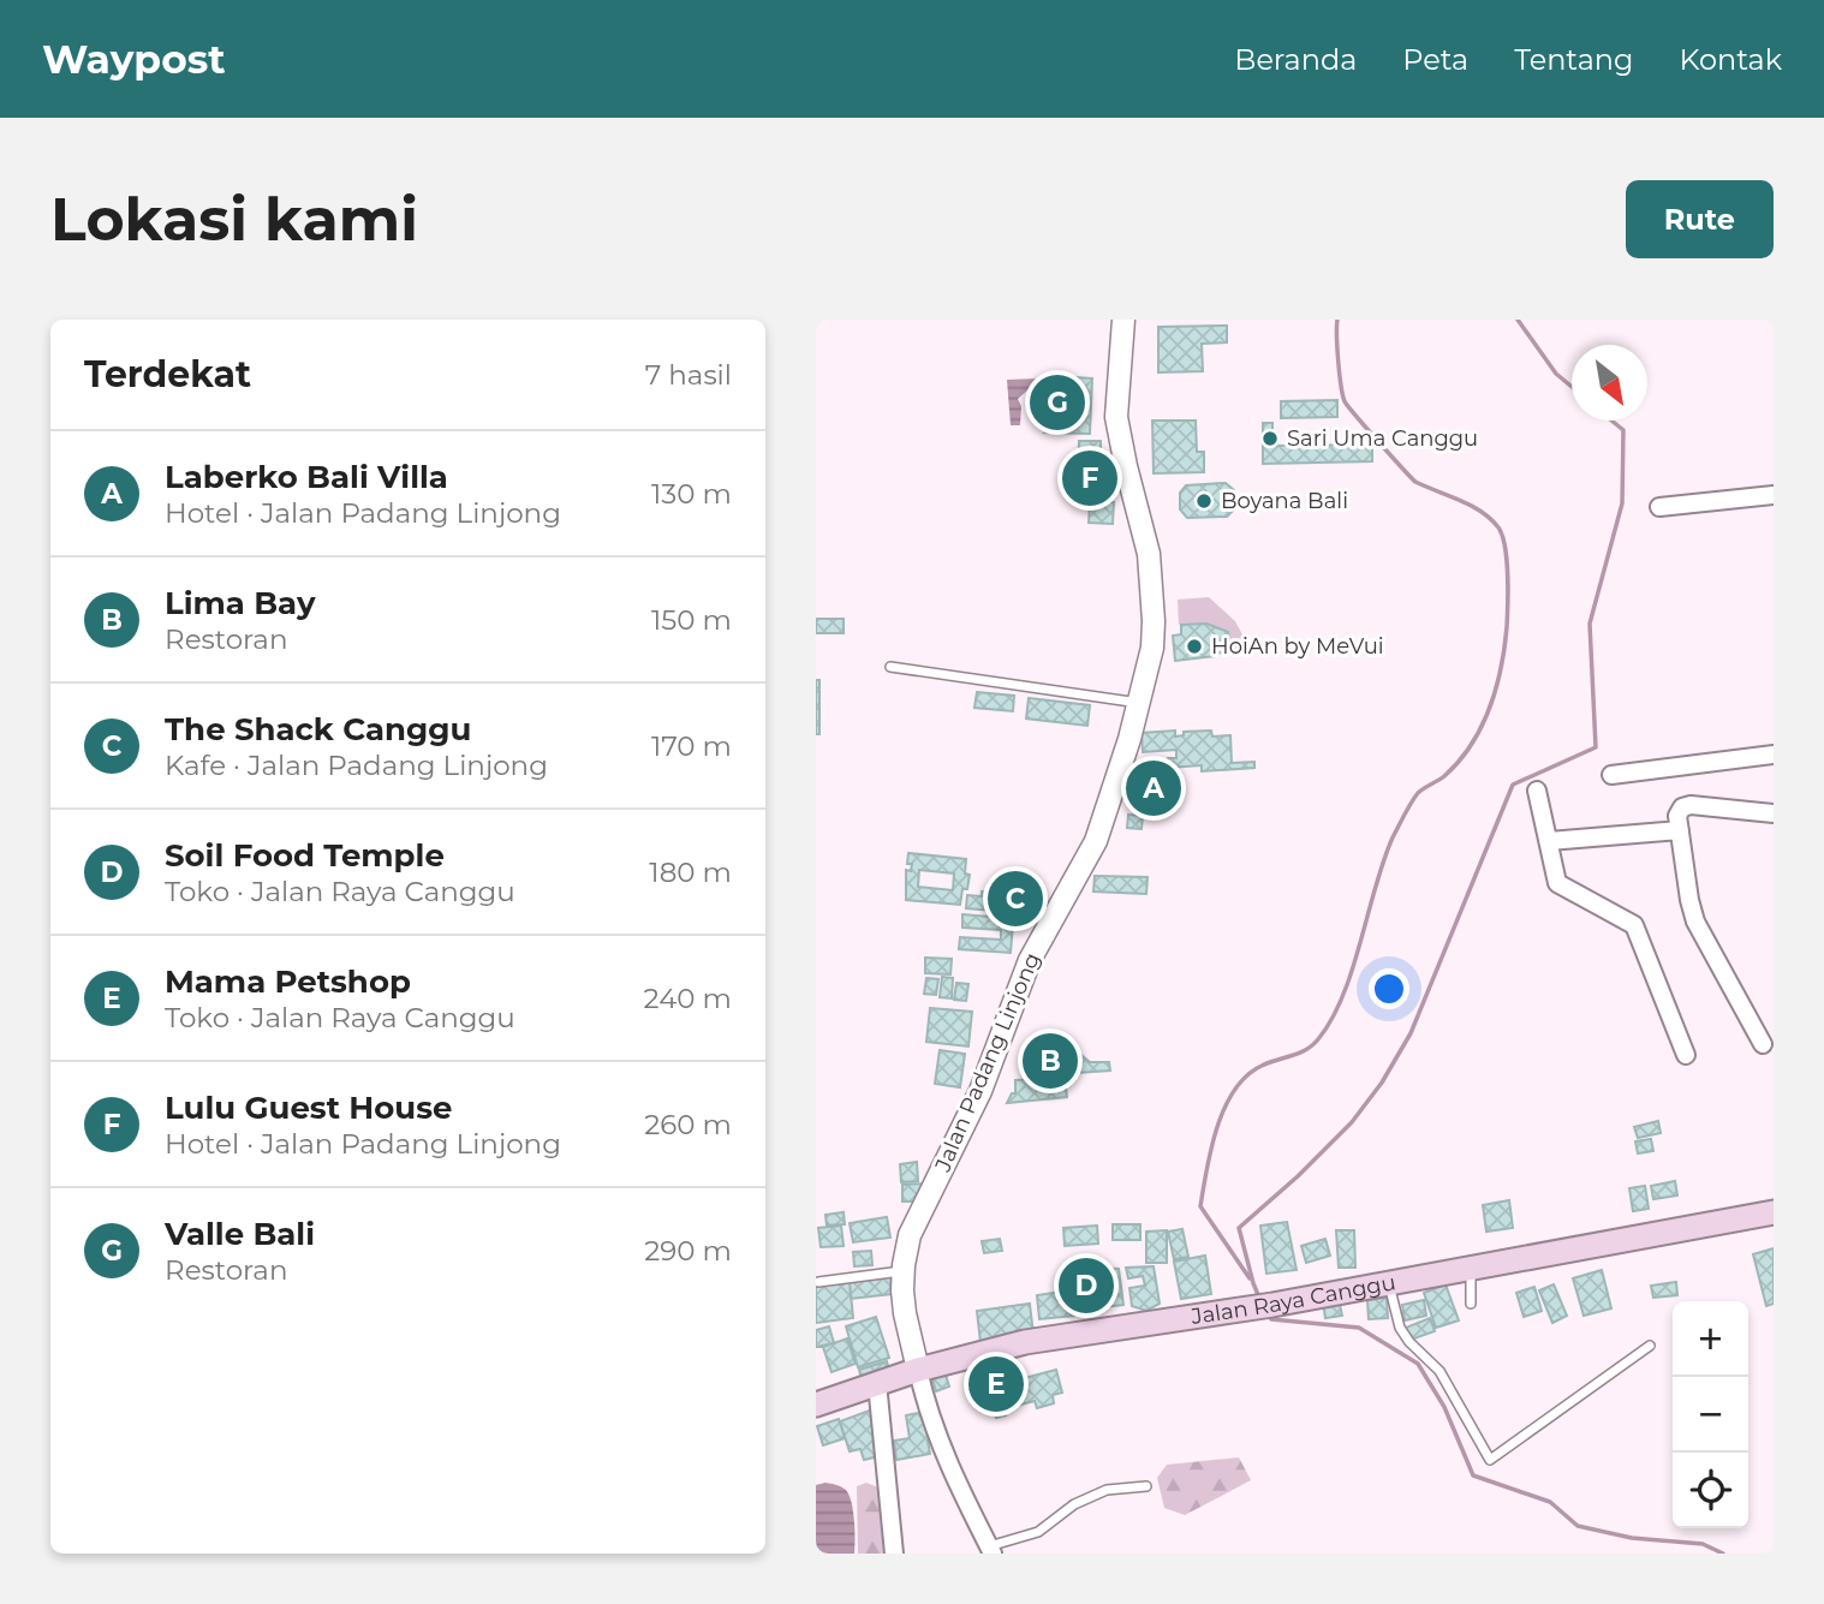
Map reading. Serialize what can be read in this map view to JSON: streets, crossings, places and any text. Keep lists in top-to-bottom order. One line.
{"streets":{"main road":["Jalan Raya Canggu"],"street":["Jalan Padang Linjong"]},"crossings":[["Jalan Padang Linjong","Jalan Raya Canggu"]],"places":["Sari Uma Canggu","Boyana Bali","HoiAn by MeVui"],"north":"bottom right","page":{"header":"Waypost","nav":["Beranda","Peta","Tentang","Kontak"],"buttons":"Rute","title":"Lokasi kami","heading":["Terdekat","7 hasil"],"pins":["G","F","A","C","B","D","E"],"list":[{"mark":"A","name":"Laberko Bali Villa","note":"Hotel · Jalan Padang Linjong","value":"130 m"},{"mark":"B","name":"Lima Bay","note":"Restoran","value":"150 m"},{"mark":"C","name":"The Shack Canggu","note":"Kafe · Jalan Padang Linjong","value":"170 m"},{"mark":"D","name":"Soil Food Temple","note":"Toko · Jalan Raya Canggu","value":"180 m"},{"mark":"E","name":"Mama Petshop","note":"Toko · Jalan Raya Canggu","value":"240 m"},{"mark":"F","name":"Lulu Guest House","note":"Hotel · Jalan Padang Linjong","value":"260 m"},{"mark":"G","name":"Valle Bali","note":"Restoran","value":"290 m"}],"map_buttons":["+","−"]}}
